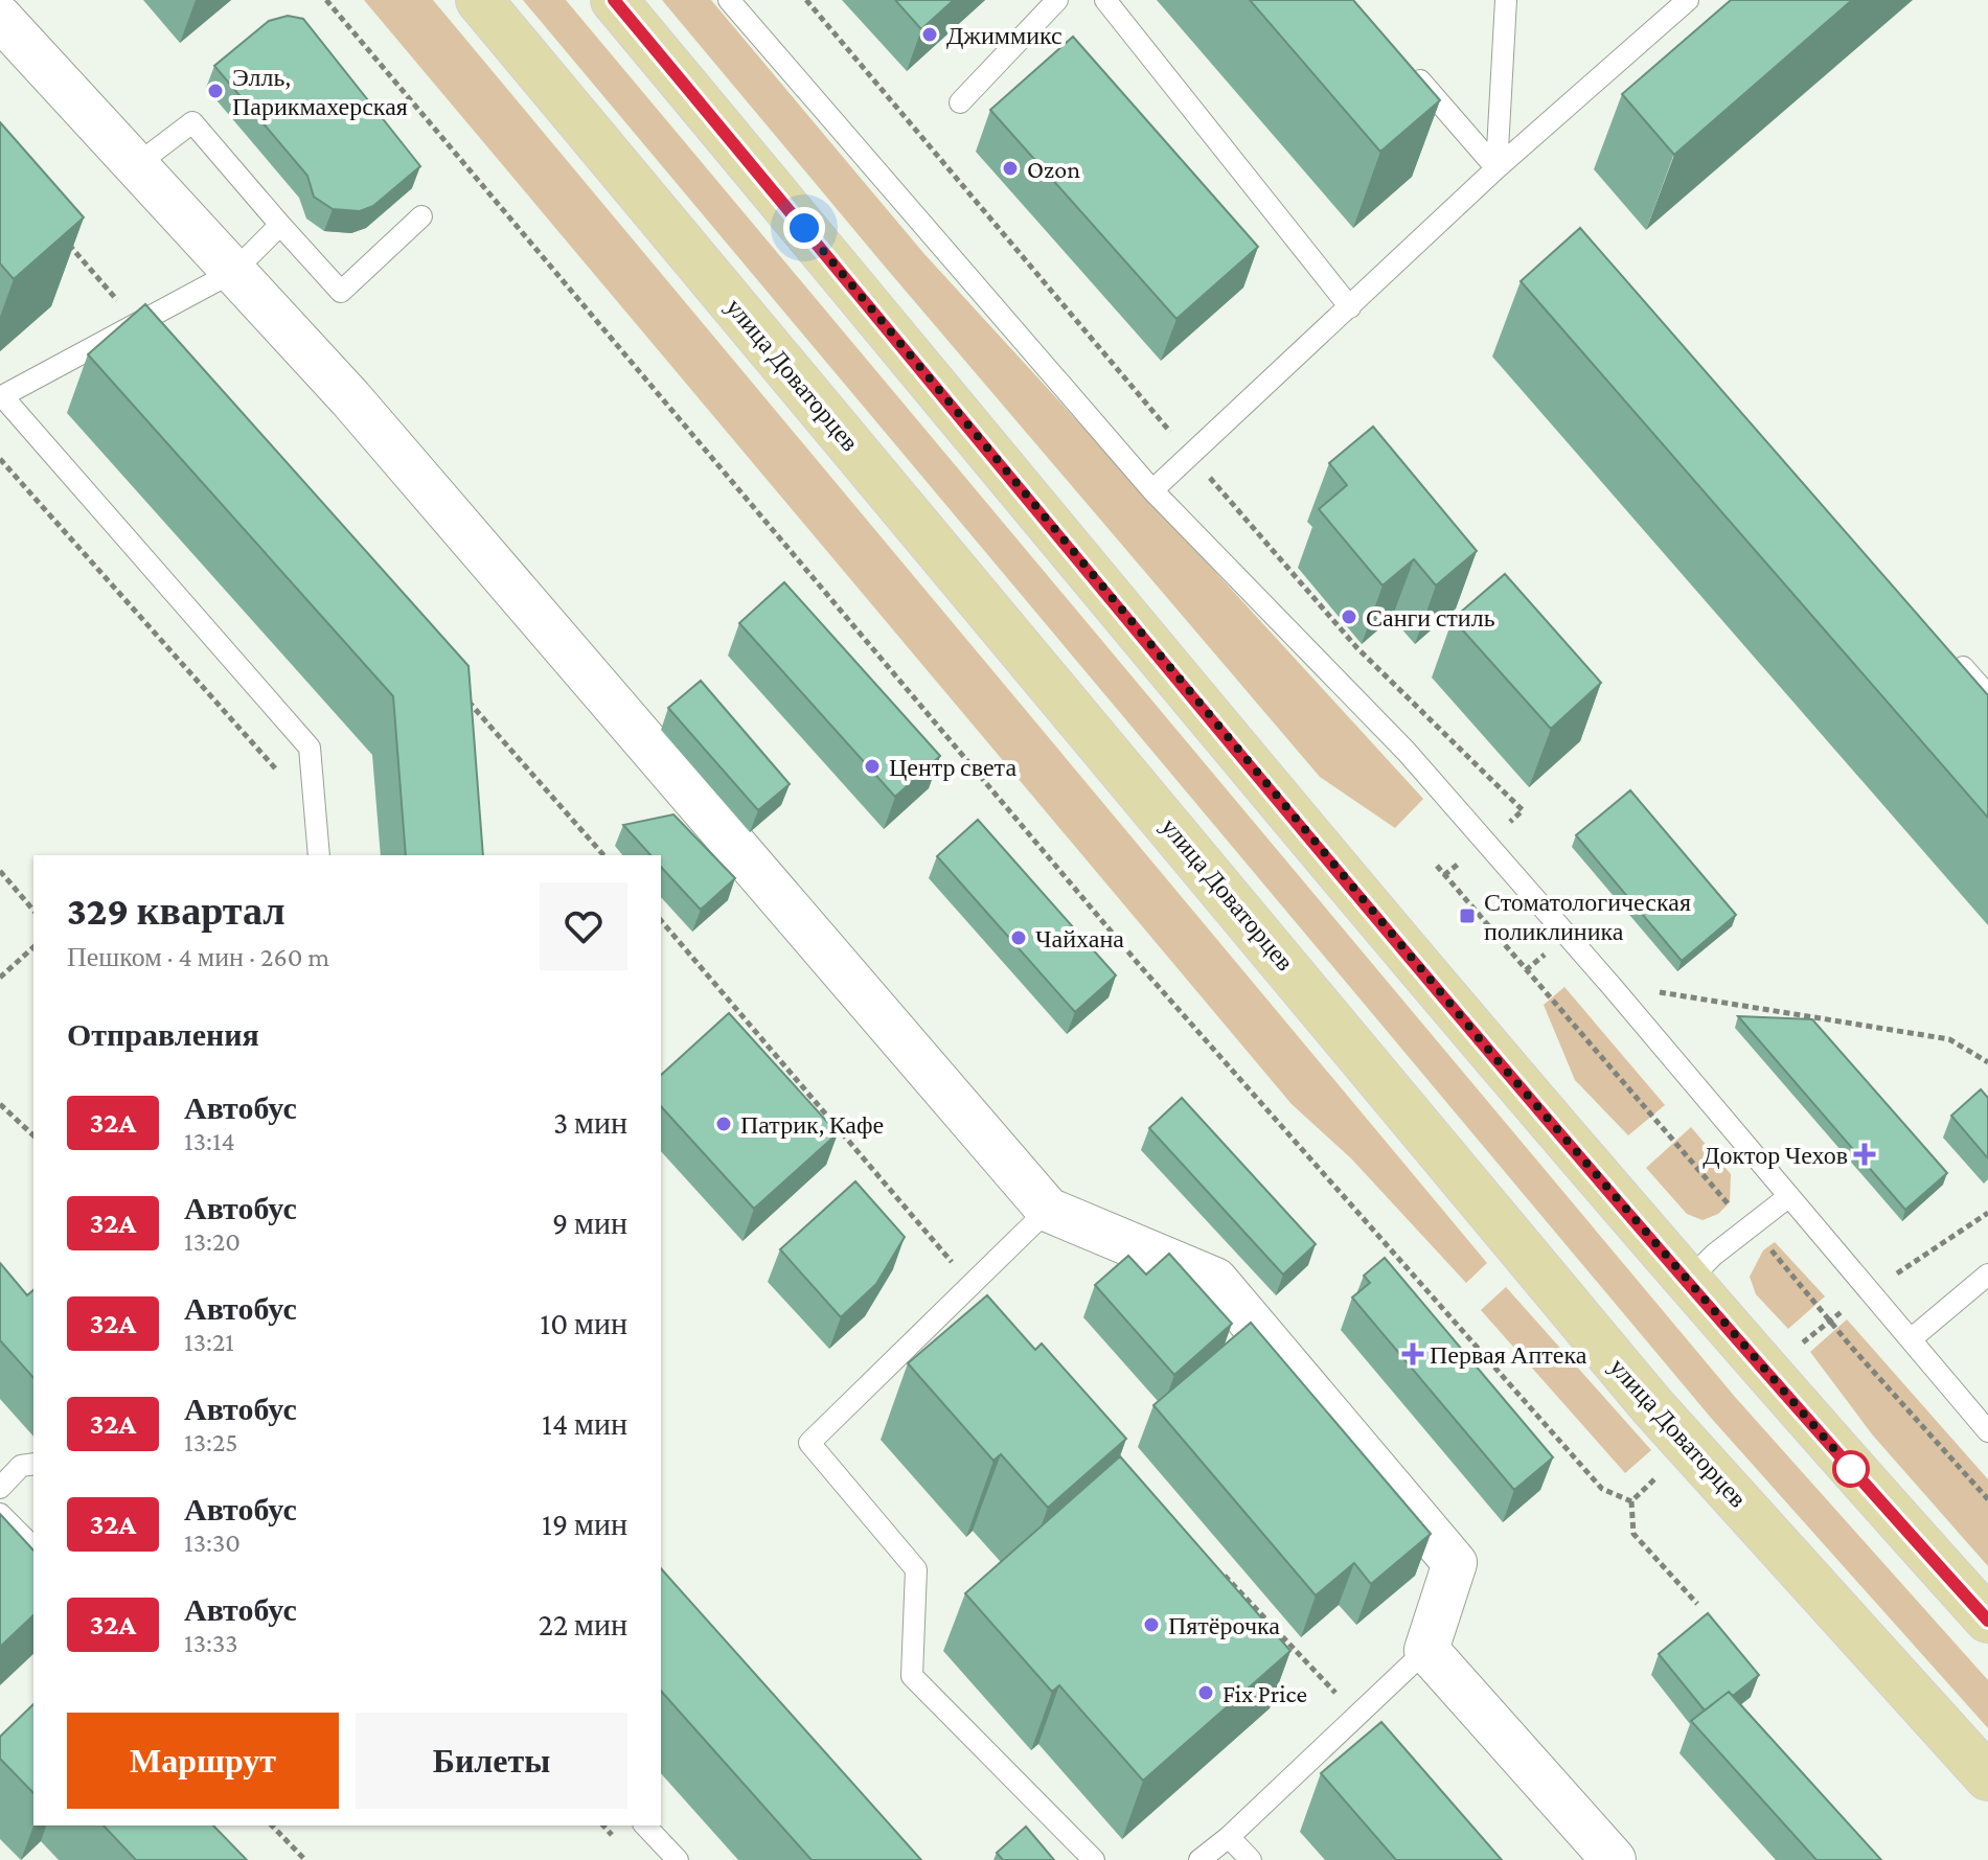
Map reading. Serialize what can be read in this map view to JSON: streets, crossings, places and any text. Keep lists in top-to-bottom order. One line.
{"streets":{"main road":["улица Доваторцев"]},"places":{"other":["Джиммикс","Элль, Парикмахерская","Ozon","Санги стиль","Центр света","Чайхана","Патрик, Кафе","Пятёрочка","Fix Price"],"transit":["Стоматологическая поликлиника"],"health":["Доктор Чехов","Первая Аптека"]},"lines":["bus line 32A"],"page":{"heading":[["329 квартал","Пешком · 4 мин · 260 m"],"Отправления"],"list":[{"mark":"32A","name":"Автобус","note":"13:14","value":"3 мин"},{"mark":"32A","name":"Автобус","note":"13:20","value":"9 мин"},{"mark":"32A","name":"Автобус","note":"13:21","value":"10 мин"},{"mark":"32A","name":"Автобус","note":"13:25","value":"14 мин"},{"mark":"32A","name":"Автобус","note":"13:30","value":"19 мин"},{"mark":"32A","name":"Автобус","note":"13:33","value":"22 мин"}],"buttons":["Маршрут","Билеты"]}}
